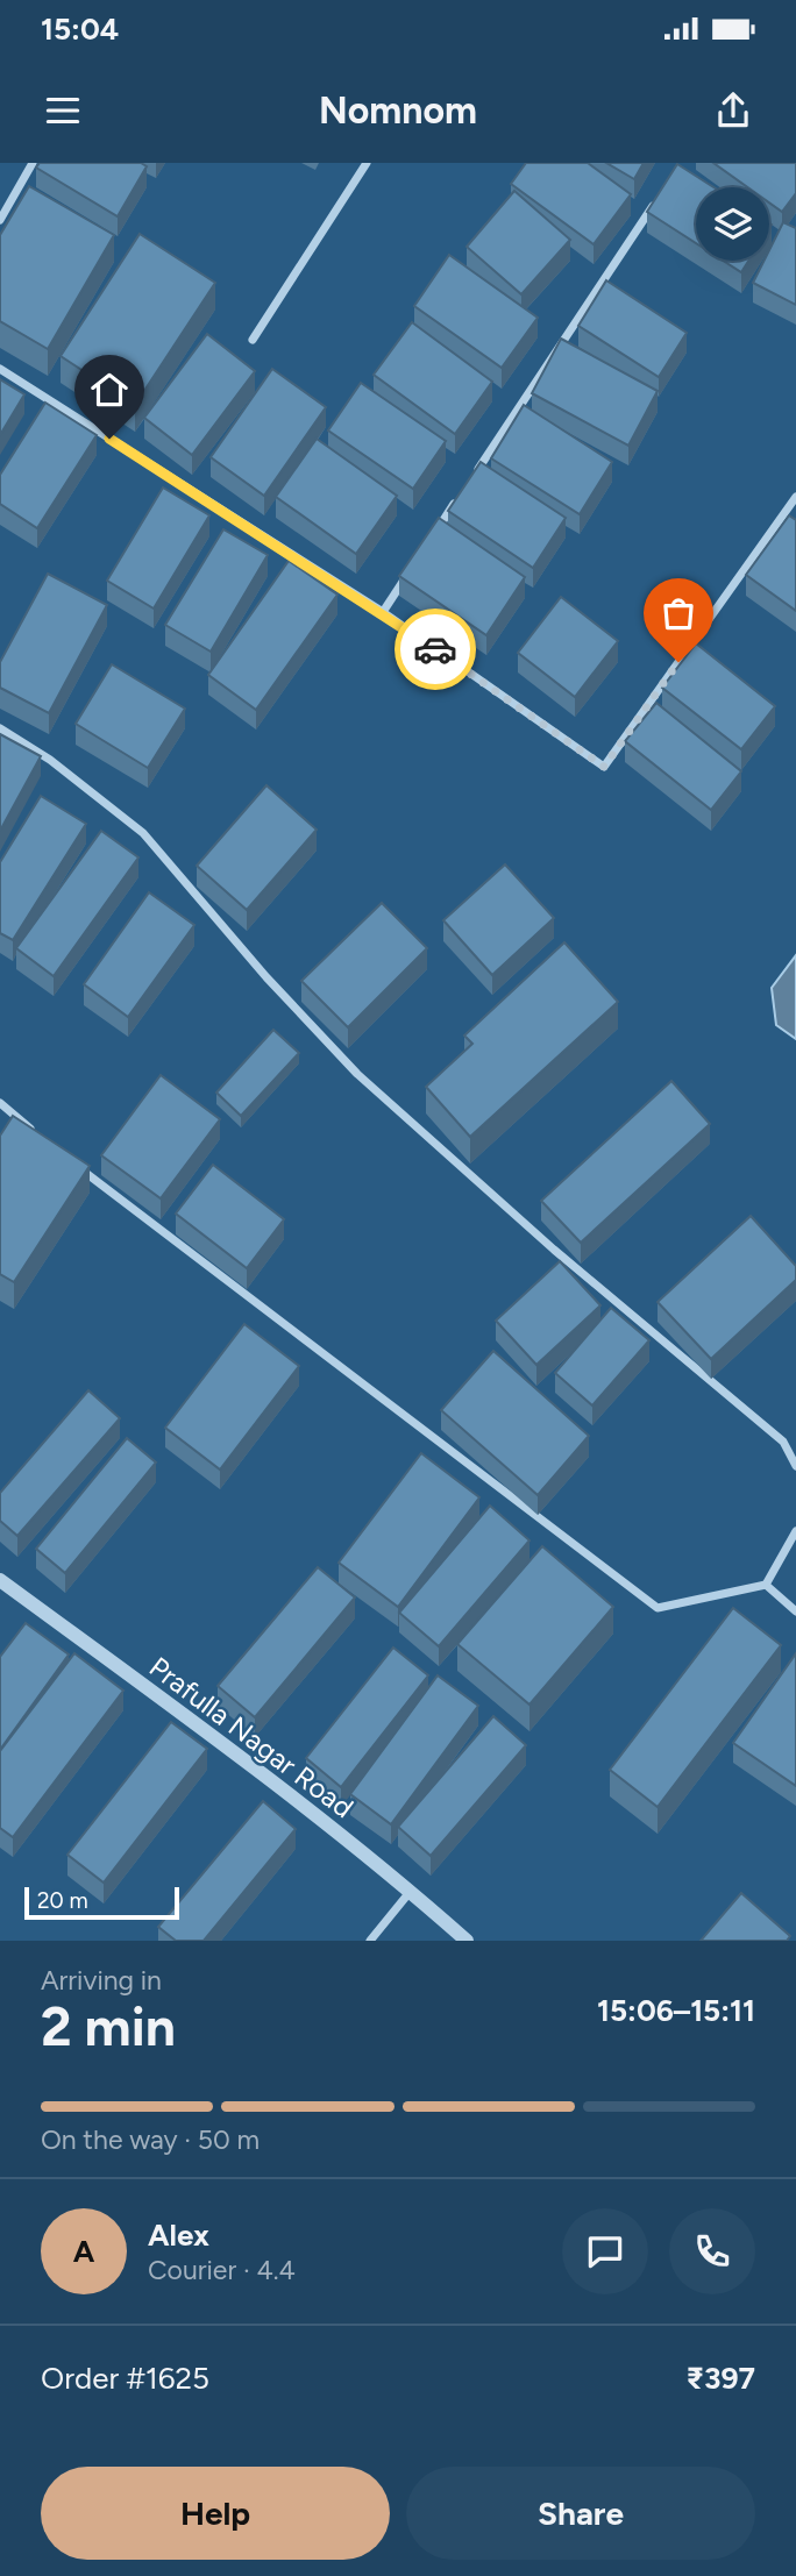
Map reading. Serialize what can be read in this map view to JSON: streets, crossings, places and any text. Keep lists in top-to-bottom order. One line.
{"streets":{"street":["Prafulla Nagar Road"]},"scale_bar":"20 m","page":{"status":"15:04","header":"Nomnom","scale":"20 m","heading":["2 min","Arriving in","15:06–15:11"],"panel":["Alex","Courier · 4.4","Order #1625","₹397"],"bar":"On the way · 50 m","round":"A","buttons":["Help","Share"]}}
